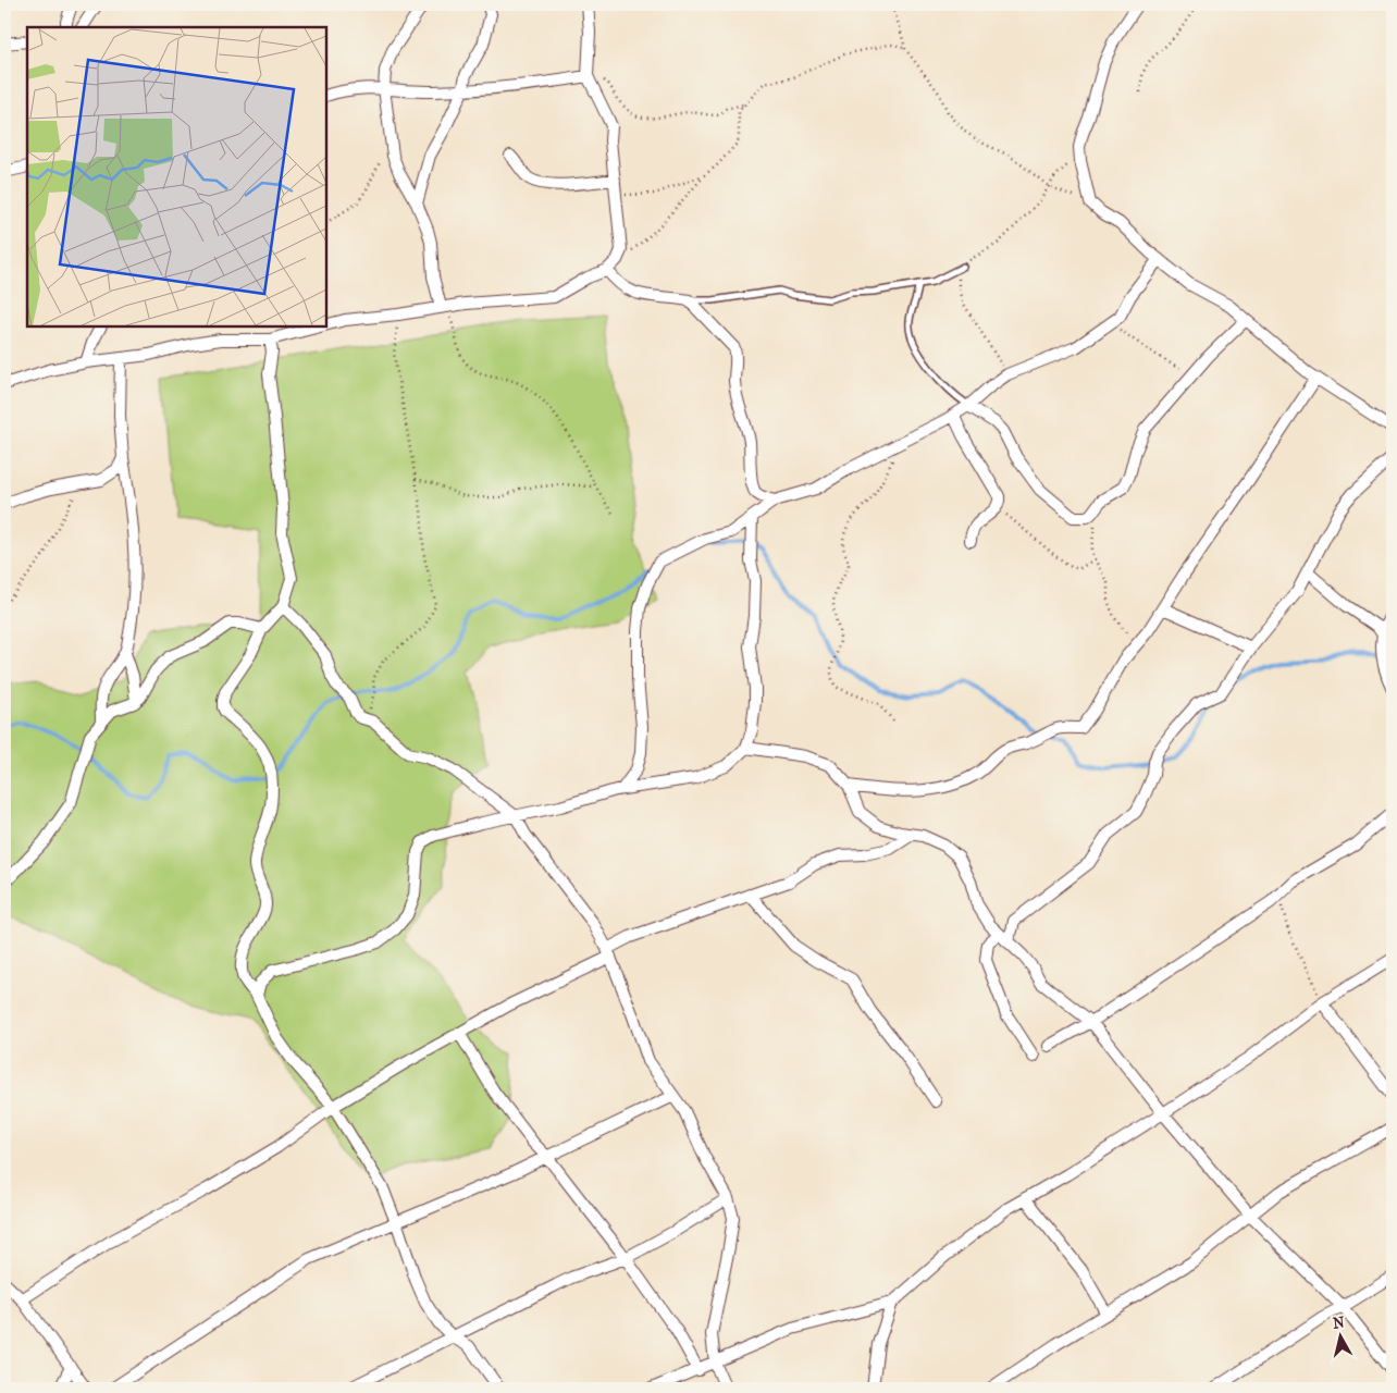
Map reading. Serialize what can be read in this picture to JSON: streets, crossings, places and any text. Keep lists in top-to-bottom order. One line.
{"north":"top"}
